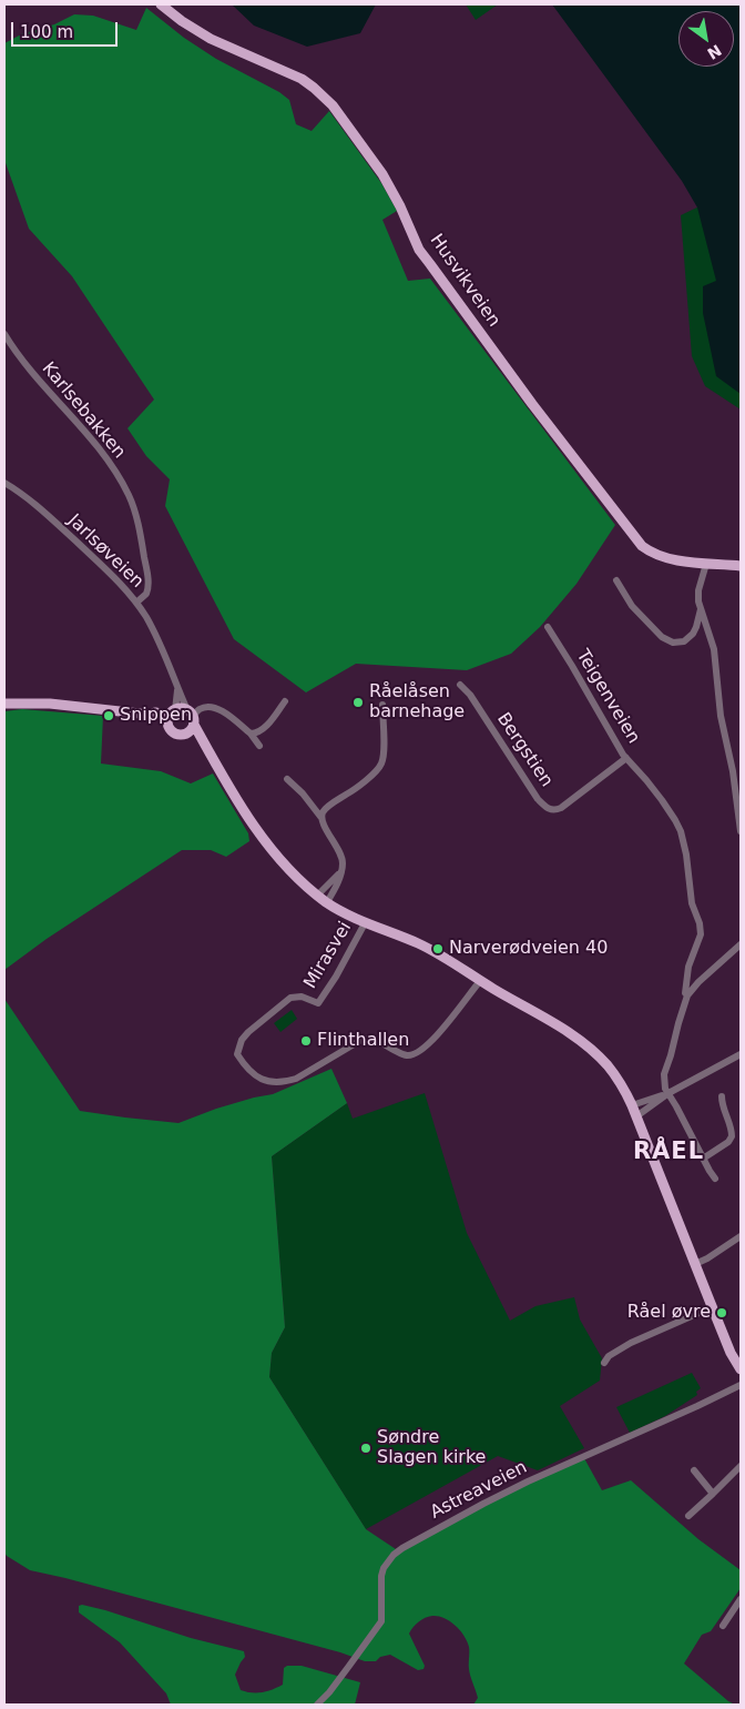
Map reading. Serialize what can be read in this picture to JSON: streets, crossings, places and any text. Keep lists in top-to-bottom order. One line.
{"streets":{"main road":["Husvikveien"],"street":["Karlsebakken","Jarlsøveien","Teigenveien","Bergstien","Mirasvei","Astreaveien"]},"crossings":[["Karlsebakken","Jarlsøveien"],["Teigenveien","Bergstien"]],"districts":["RÅEL"],"places":["Råelåsen barnehage","Snippen","Narverødveien 40","Flinthallen","Råel øvre","Søndre Slagen kirke"],"scale_bar":"100 m","north":"bottom right"}
